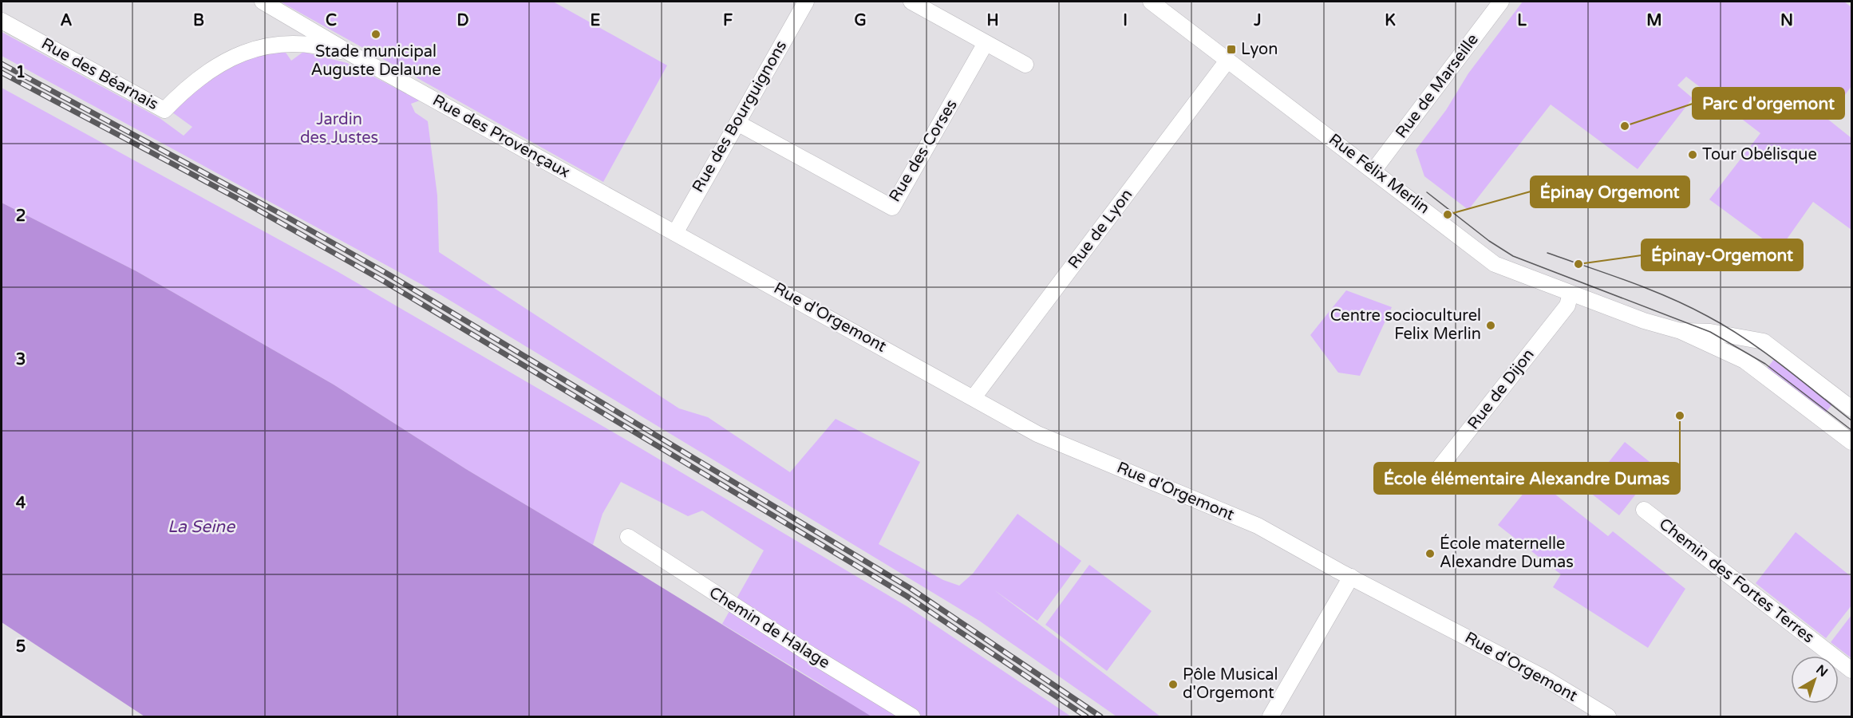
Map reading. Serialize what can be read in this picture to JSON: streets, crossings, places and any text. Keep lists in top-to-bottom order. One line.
{"streets":{"street":["Rue des Béarnais","Rue de Marseille","Rue des Bourguignons","Rue des Provençaux","Rue des Corses","Rue Félix Merlin","Rue de Lyon","Rue d'Orgemont","Rue de Dijon","Chemin des Fortes Terres","Chemin de Halage"]},"crossings":[["Rue des Béarnais","Rue des Provençaux"],["Rue de Marseille","Rue Félix Merlin"],["Rue des Bourguignons","Rue des Provençaux"],["Rue des Bourguignons","Rue des Corses"],["Rue des Provençaux","Rue d'Orgemont"],["Rue Félix Merlin","Rue de Lyon"],["Rue Félix Merlin","Rue de Dijon"],["Rue de Lyon","Rue d'Orgemont"]],"water":["La Seine"],"parks":["Jardin des Justes"],"places":{"other":["Stade municipal Auguste Delaune","Parc d'orgemont","Tour Obélisque","Épinay Orgemont","Épinay-Orgemont","Centre socioculturel Felix Merlin","École élémentaire Alexandre Dumas","École maternelle Alexandre Dumas","Pôle Musical d'Orgemont"],"transit":["Lyon"]},"north":"top right","grid":{"columns":["A","B","C","D","E","F","G","H","I","J","K","L","M","N"],"rows":["1","2","3","4","5"]}}
